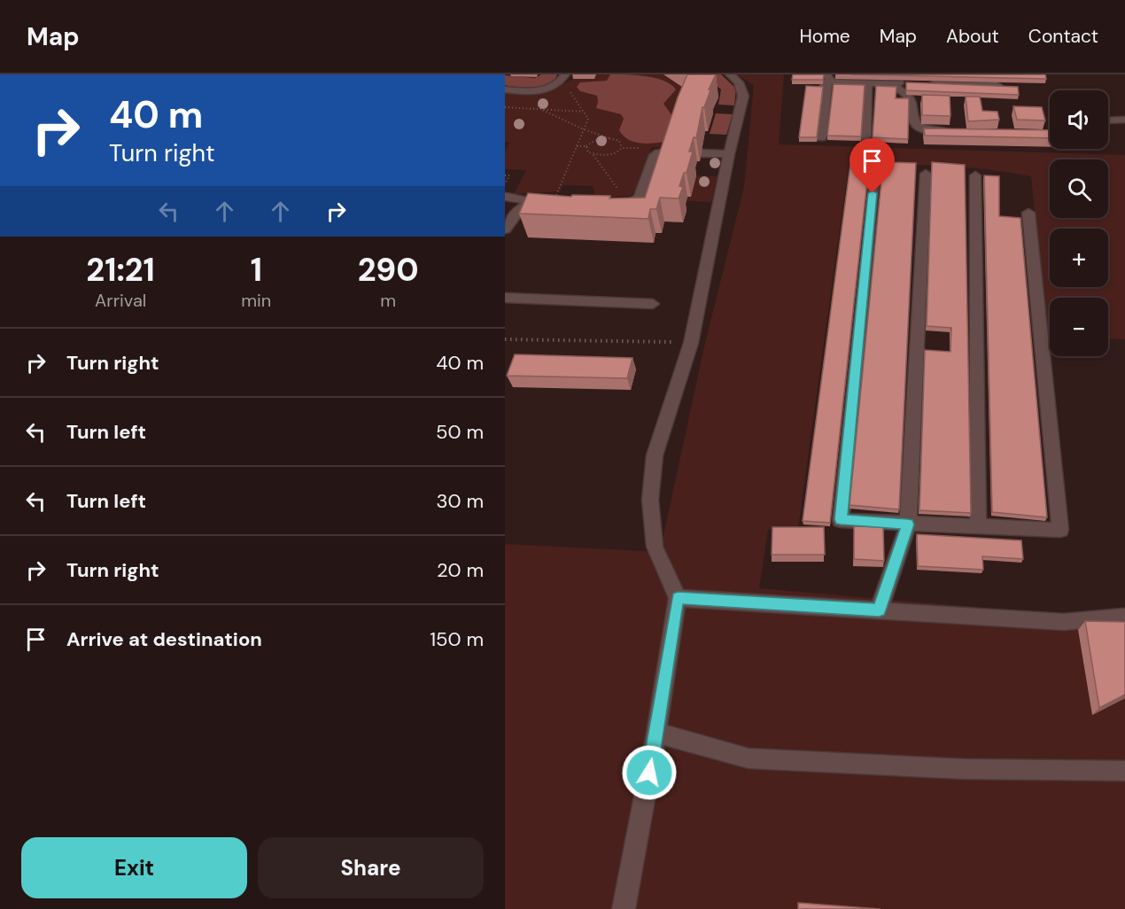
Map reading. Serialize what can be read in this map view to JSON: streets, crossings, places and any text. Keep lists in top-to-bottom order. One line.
{"page":{"header":"Map","nav":["Home","Map","About","Contact"],"turn":["40 m","Turn right"],"map_buttons":["+","−"],"eta":["21:21","Arrival","1","min","290","m"],"list":[{"name":"Turn right","value":"40 m"},{"name":"Turn left","value":"50 m"},{"name":"Turn left","value":"30 m"},{"name":"Turn right","value":"20 m"},{"name":"Arrive at destination","value":"150 m"}],"buttons":["Exit","Share"]}}
